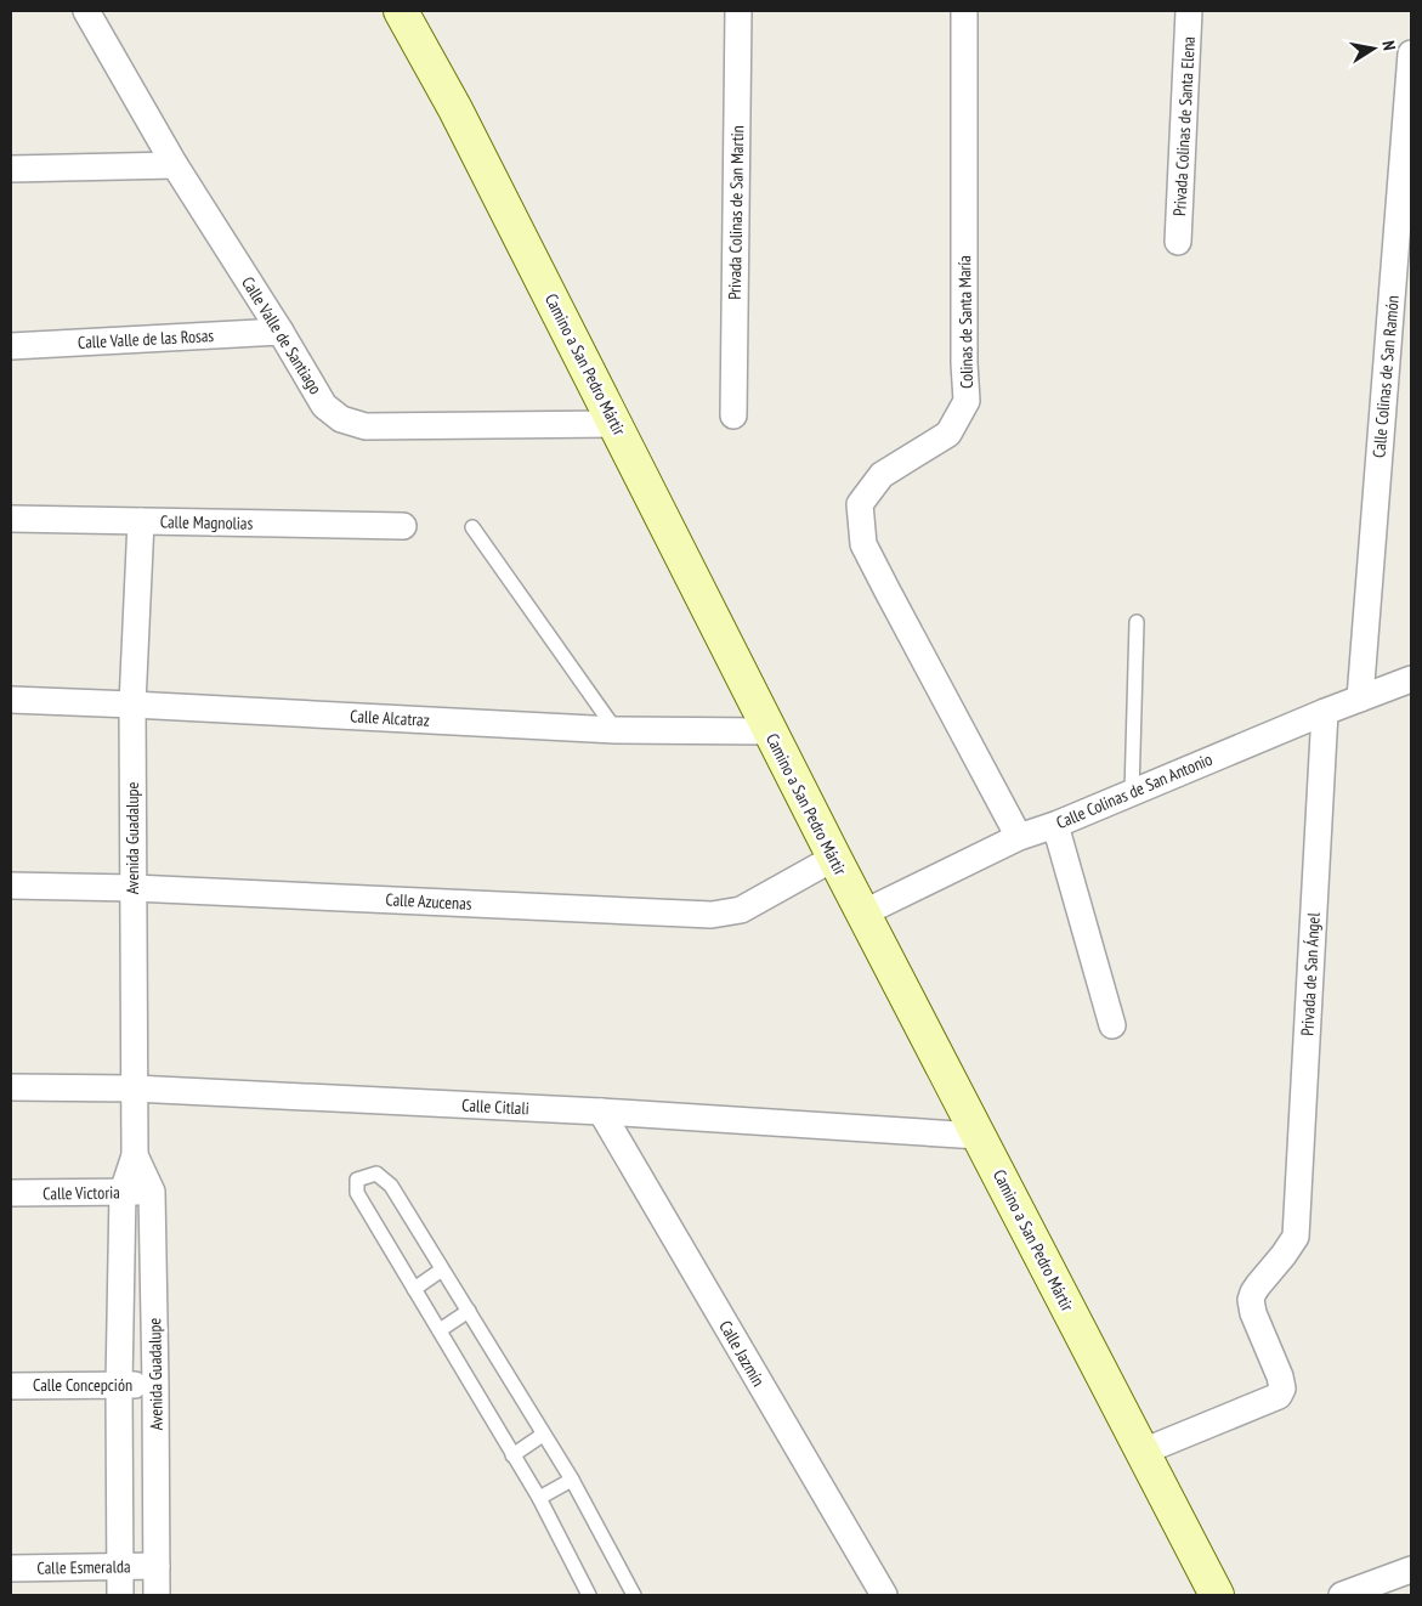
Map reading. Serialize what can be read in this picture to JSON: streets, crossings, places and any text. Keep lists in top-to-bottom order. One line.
{"streets":{"street":["Privada Colinas de Santa Elena","Privada Colinas de San Martin","Colinas de Santa María","Calle Valle de Santiago","Calle Valle de las Rosas","Camino a San Pedro Mártir","Calle Colinas de San Ramón","Calle Magnolias","Calle Alcatraz","Calle Colinas de San Antonio","Avenida Guadalupe","Calle Azucenas","Privada de San Ángel","Calle Citlali","Calle Victoria","Calle Jazmín","Calle Concepción","Calle Esmeralda"]},"crossings":[["Colinas de Santa María","Calle Colinas de San Antonio"],["Calle Valle de Santiago","Calle Valle de las Rosas"],["Calle Valle de Santiago","Camino a San Pedro Mártir"],["Camino a San Pedro Mártir","Calle Alcatraz"],["Camino a San Pedro Mártir","Calle Colinas de San Antonio"],["Camino a San Pedro Mártir","Calle Azucenas"],["Camino a San Pedro Mártir","Privada de San Ángel"],["Camino a San Pedro Mártir","Calle Citlali"],["Calle Colinas de San Ramón","Calle Colinas de San Antonio"],["Calle Magnolias","Avenida Guadalupe"],["Calle Alcatraz","Avenida Guadalupe"],["Calle Colinas de San Antonio","Privada de San Ángel"],["Avenida Guadalupe","Calle Azucenas"],["Avenida Guadalupe","Calle Citlali"],["Avenida Guadalupe","Calle Victoria"],["Avenida Guadalupe","Calle Concepción"],["Avenida Guadalupe","Calle Esmeralda"],["Calle Citlali","Calle Jazmín"]],"north":"right"}
